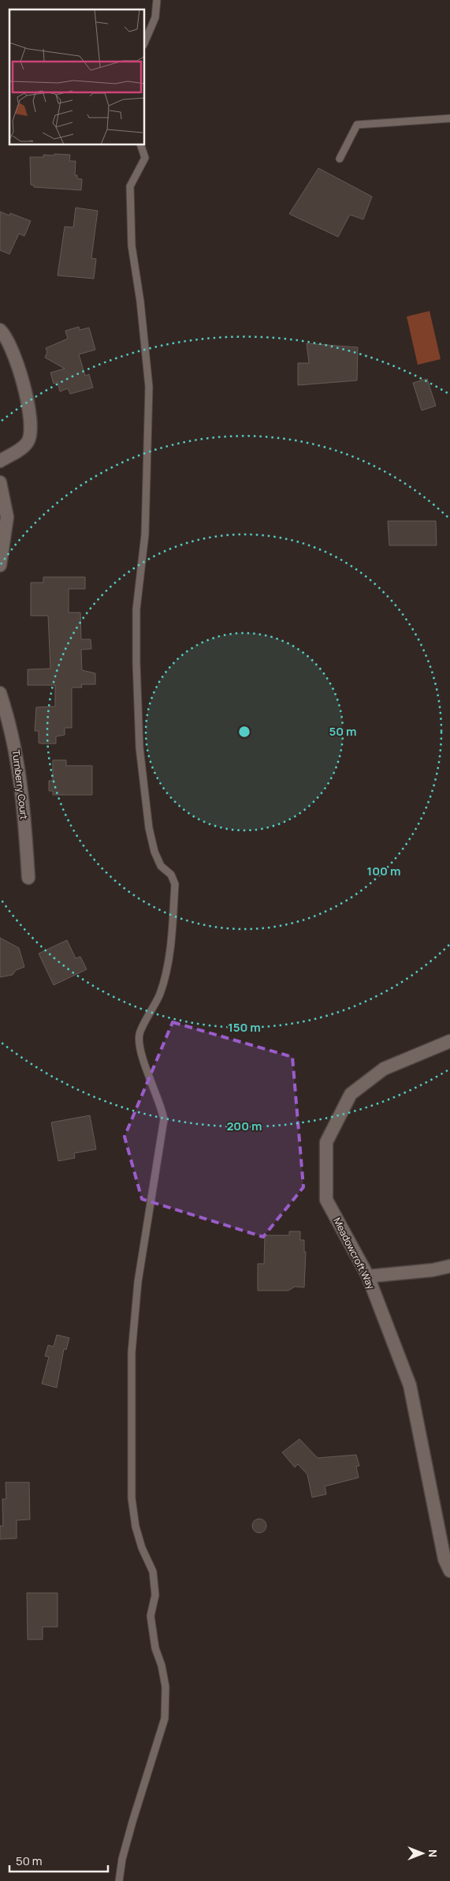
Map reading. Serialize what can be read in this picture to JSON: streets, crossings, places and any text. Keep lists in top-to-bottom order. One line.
{"streets":{"street":["Turnberry Court","Meadowcroft Way"]},"scale_bar":"50 m","north":"right","rings":["50 m","100 m","150 m","200 m"]}
